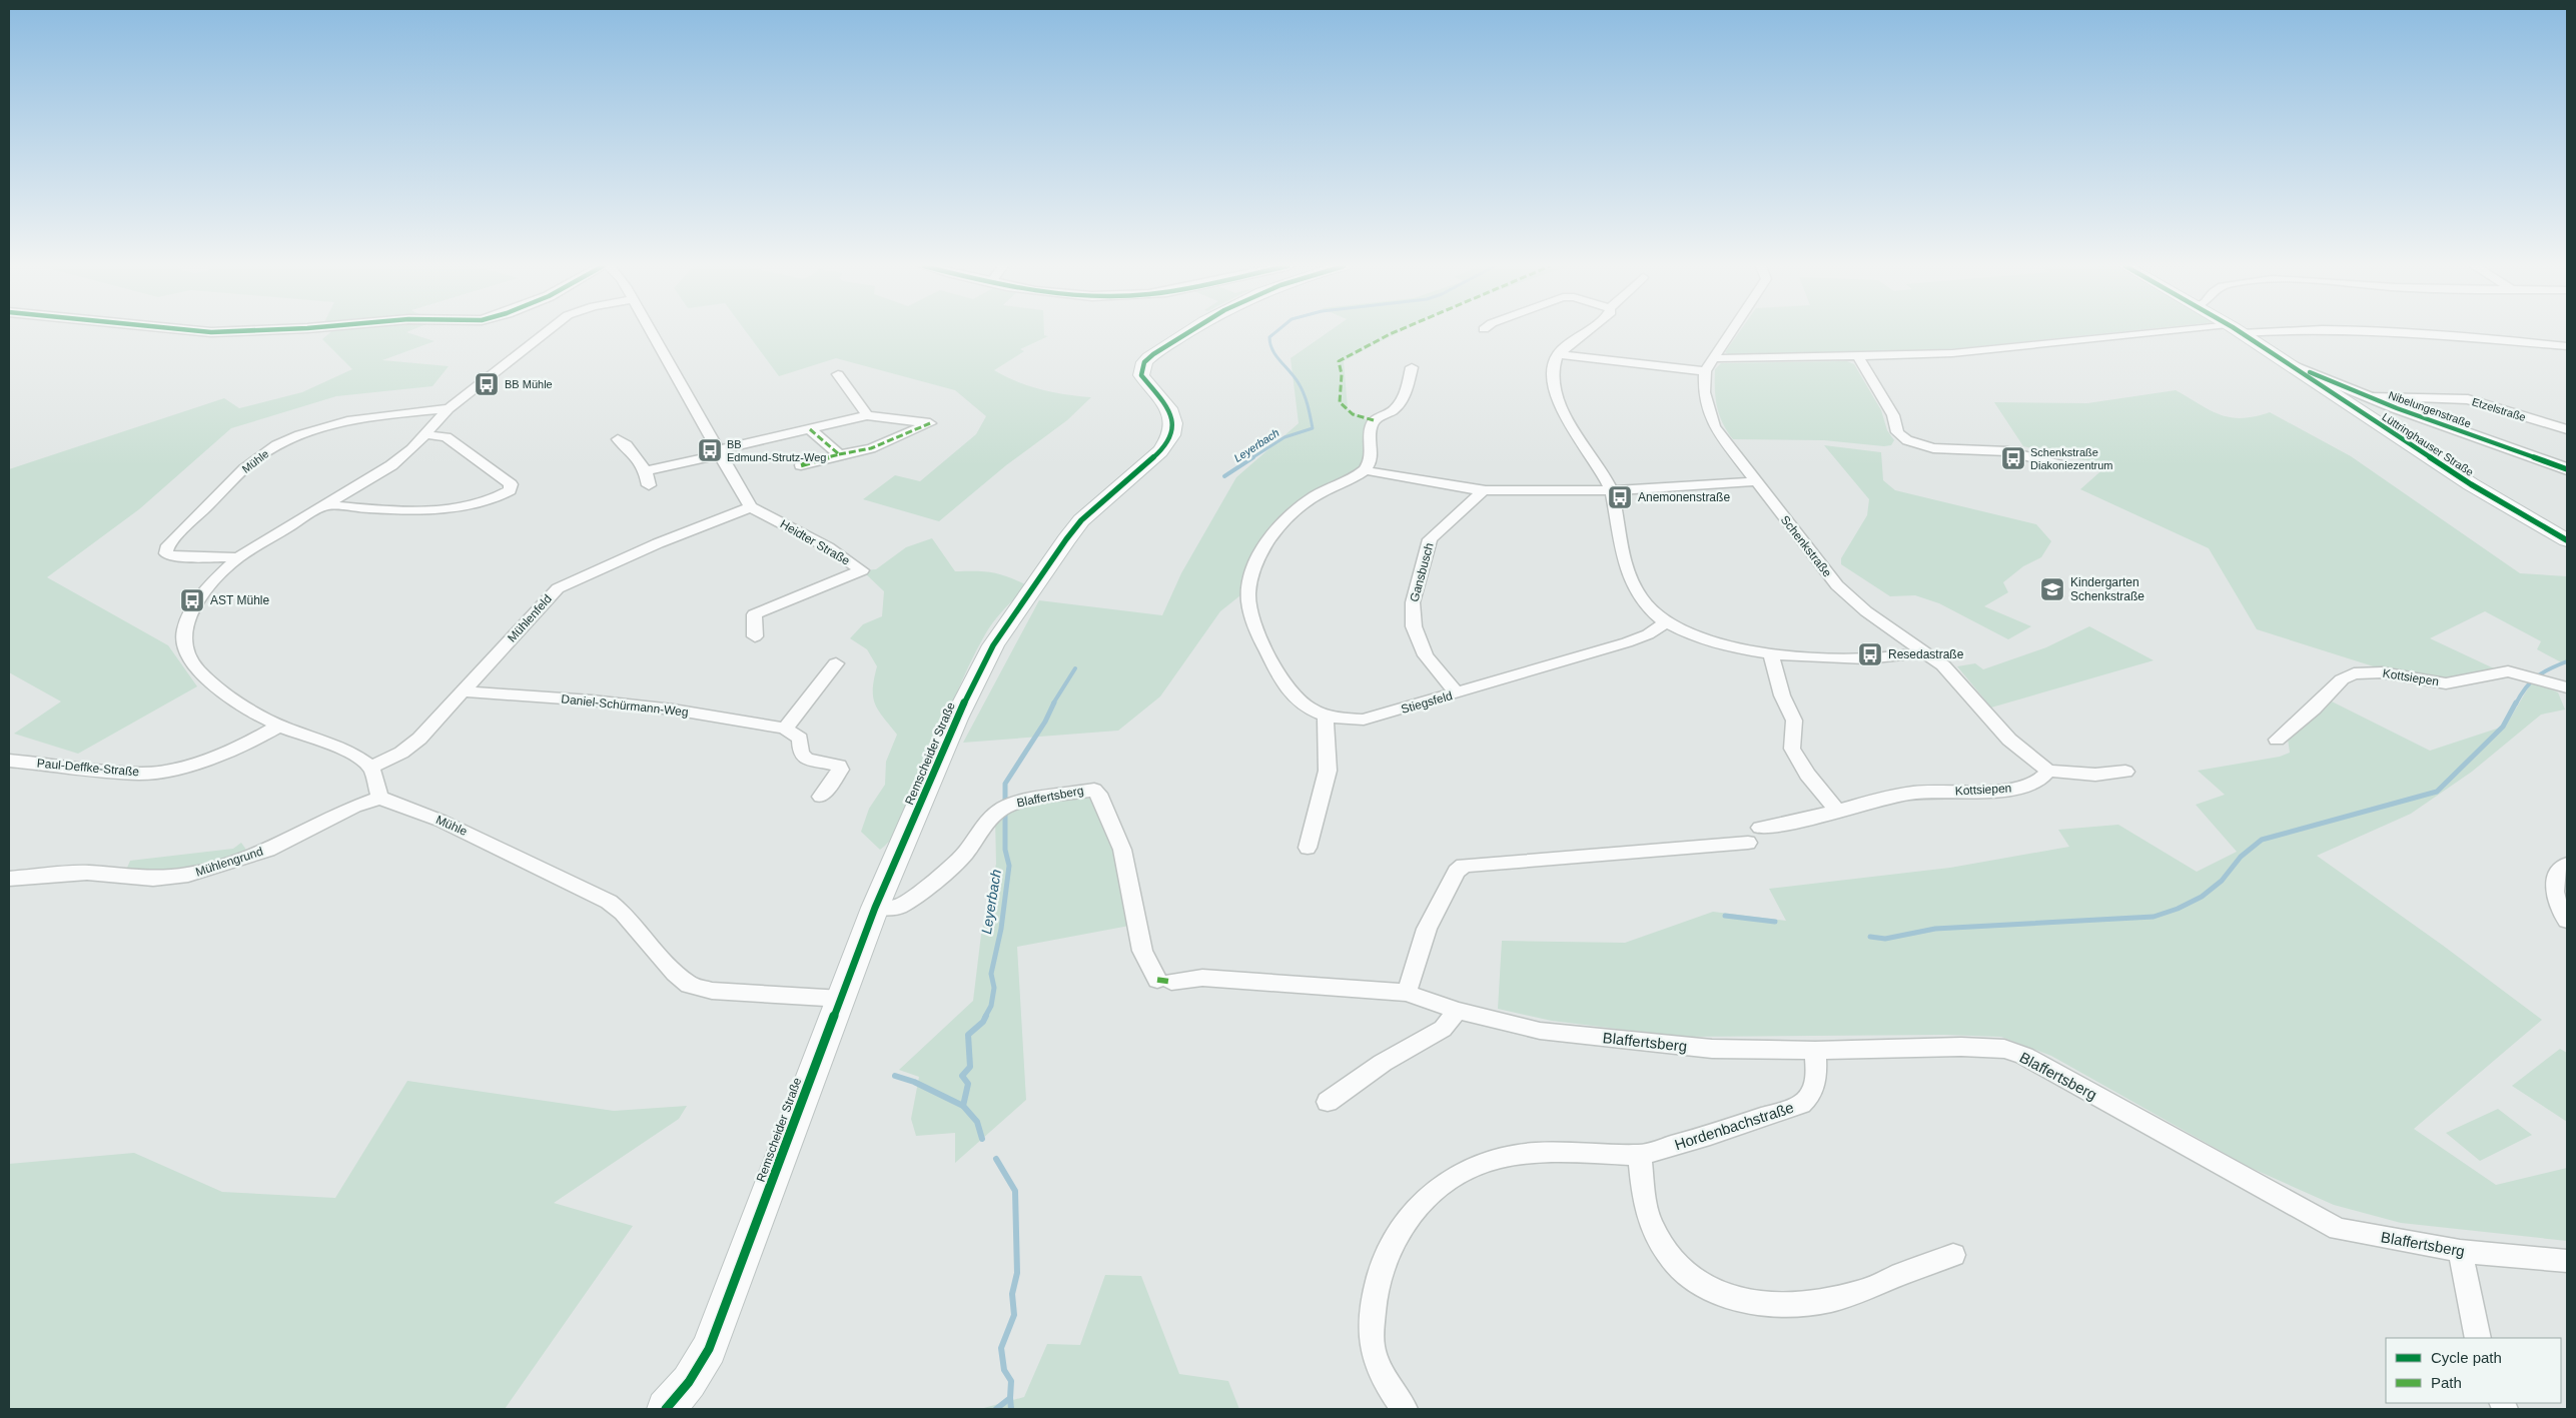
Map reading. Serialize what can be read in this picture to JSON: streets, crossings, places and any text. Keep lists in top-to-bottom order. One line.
{"streets":{"main road":["Lüttringhauser Straße","Remscheider Straße"],"street":["Nibelungenstraße","Etzelstraße","Mühle","Heidter Straße","Schenkstraße","Gansbusch","Mühlenfeld","Kottsiepen","Stiegsfeld","Daniel-Schürmann-Weg","Paul-Deffke-Straße","Blaffertsberg","Mühlengrund","Hordenbachstraße"]},"crossings":[["Nibelungenstraße","Etzelstraße"],["Nibelungenstraße","Lüttringhauser Straße"],["Mühle","Remscheider Straße"],["Mühle","Mühlengrund"],["Heidter Straße","Mühlenfeld"],["Schenkstraße","Kottsiepen"],["Gansbusch","Stiegsfeld"],["Mühlenfeld","Daniel-Schürmann-Weg"],["Remscheider Straße","Blaffertsberg"],["Blaffertsberg","Hordenbachstraße"]],"water":["Leyerbach"],"places":{"bus stop":["BB Mühle","BB Edmund-Strutz-Weg","Schenkstraße Diakoniezentrum","Anemonenstraße","AST Mühle","Resedastraße"],"school or university":["Kindergarten Schenkstraße"]},"legend":["Cycle path","Path"]}
